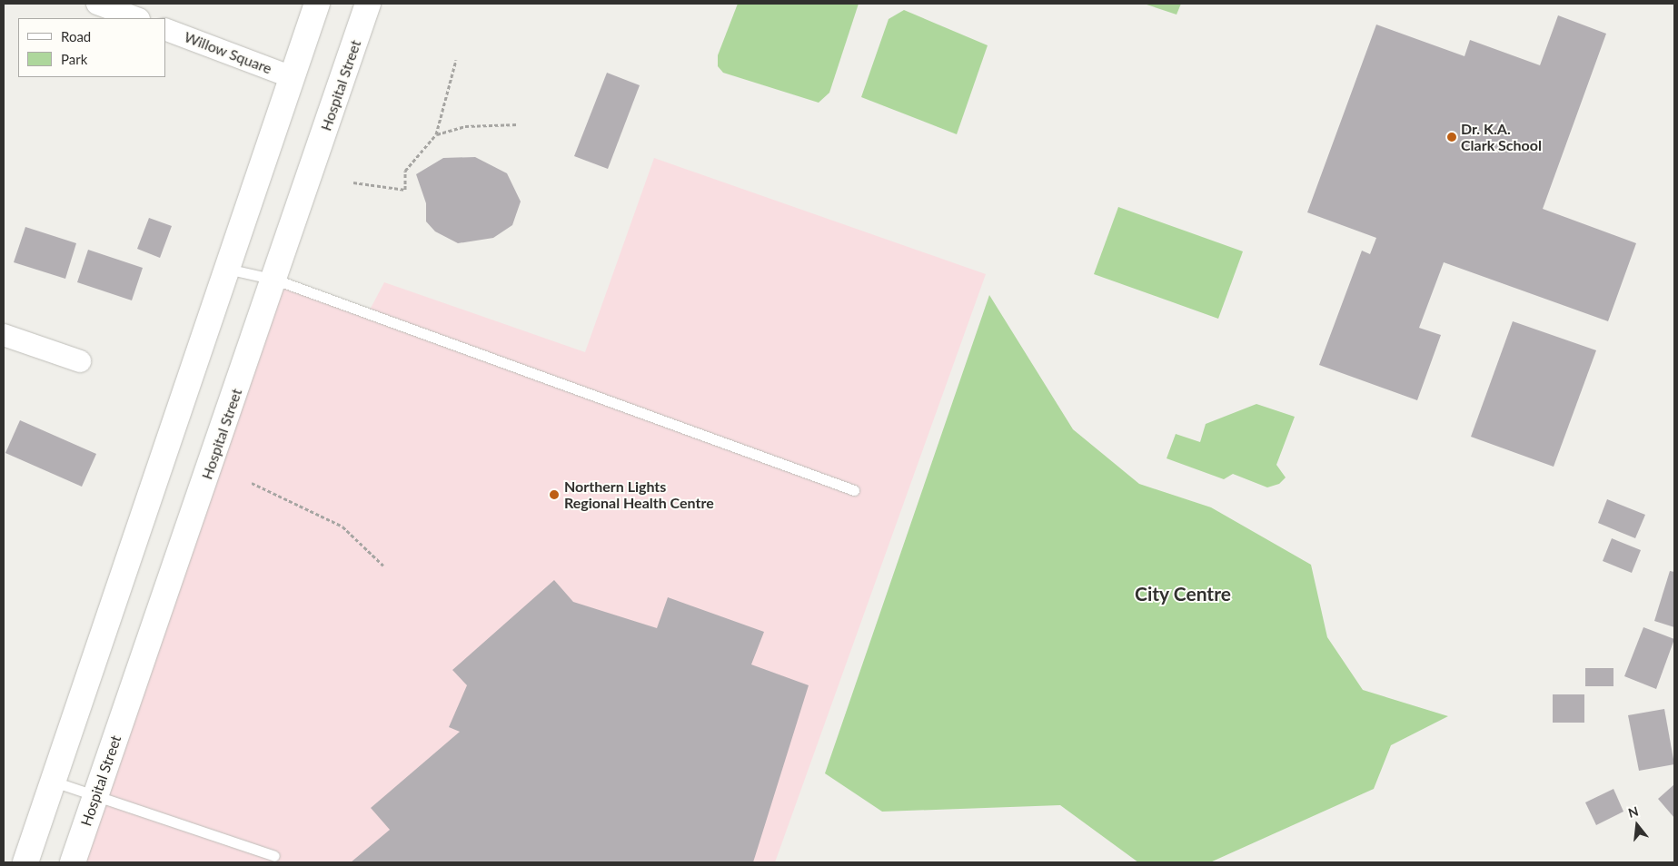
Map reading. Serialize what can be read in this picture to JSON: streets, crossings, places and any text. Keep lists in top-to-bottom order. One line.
{"streets":{"main road":["Hospital Street"],"street":["Willow Square"]},"districts":["City Centre"],"places":["Dr. K.A. Clark School","Northern Lights Regional Health Centre"],"legend":["Road","Park"],"north":"top"}
